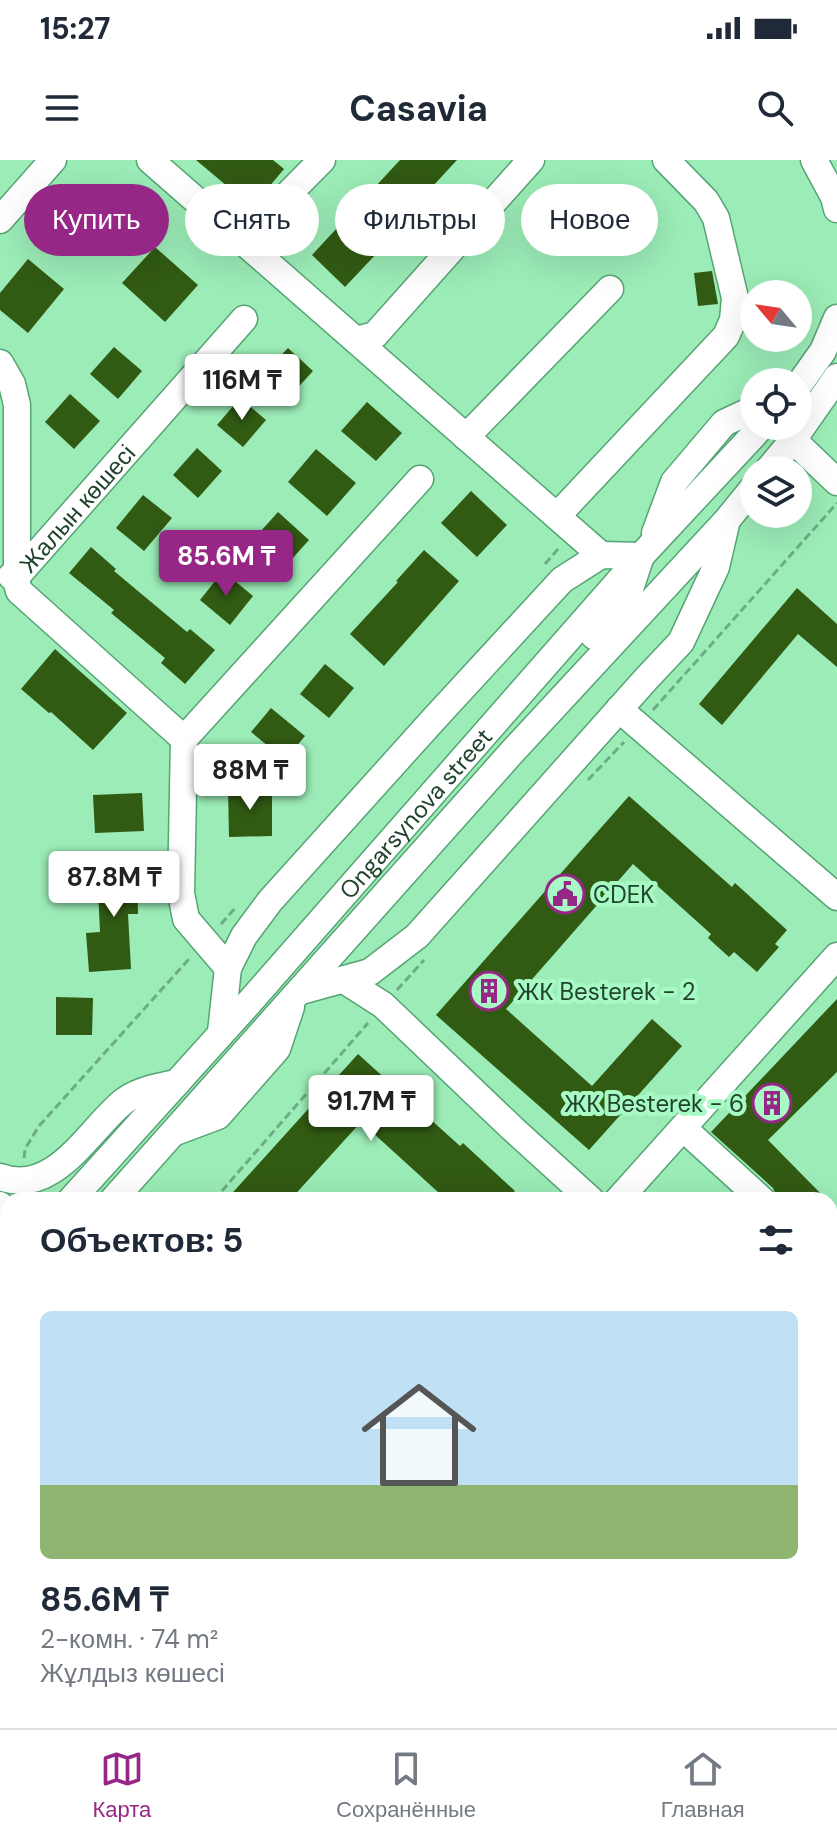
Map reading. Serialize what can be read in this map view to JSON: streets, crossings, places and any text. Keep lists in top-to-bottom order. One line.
{"streets":{"street":["Жалын көшесі","Ongarsynova street"]},"places":{"public building":["CDEK"],"building":["ЖК Besterek - 2","ЖК Besterek - 6"]},"north":"top left","page":{"status":"15:27","header":"Casavia","chip":["Купить","Снять","Фильтры","Новое"],"price":["116M ₸","85.6M ₸","88M ₸","87.8M ₸","91.7M ₸"],"heading":"Объектов: 5","list":[{"name":"85.6M ₸","note":"2-комн. · 74 m² · Жұлдыз көшесі"}],"tabs":["Карта","Сохранённые","Главная"]}}
